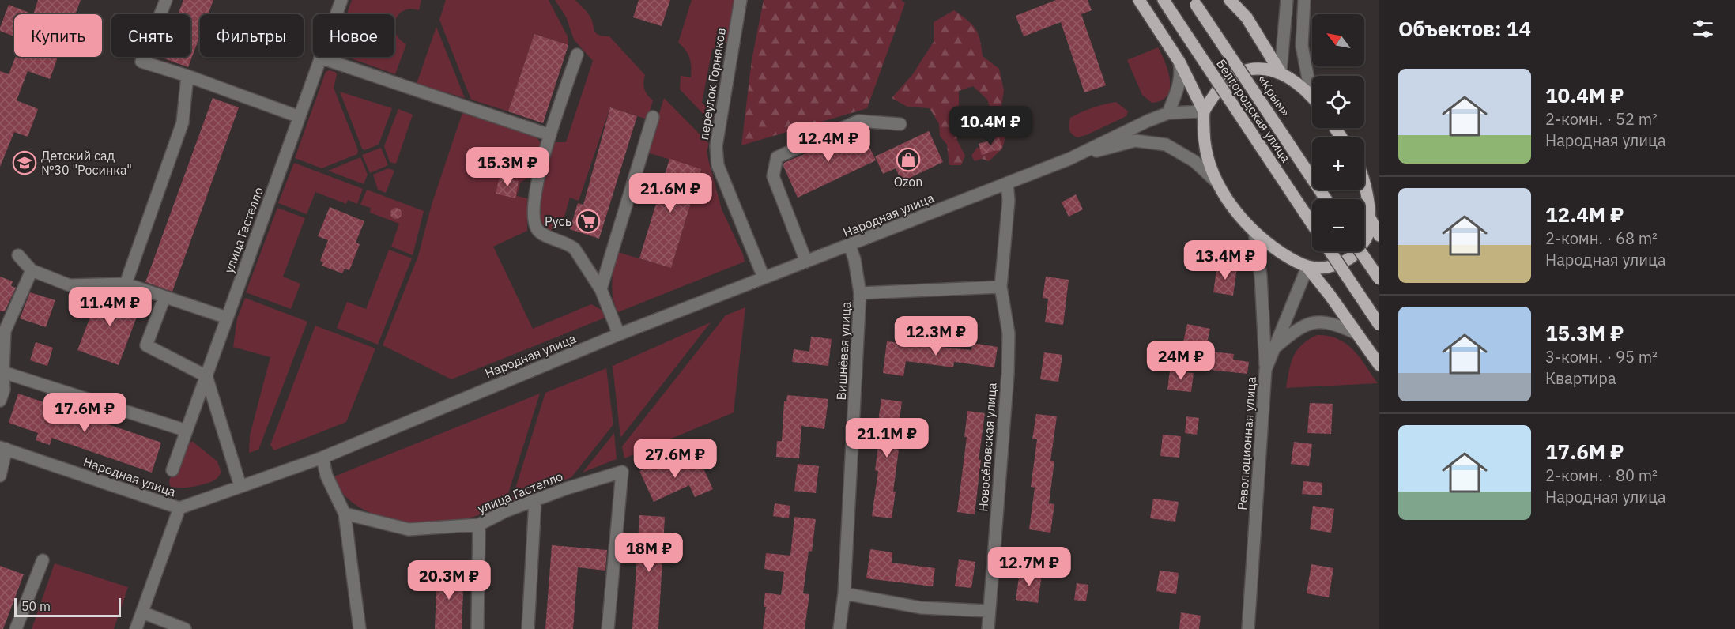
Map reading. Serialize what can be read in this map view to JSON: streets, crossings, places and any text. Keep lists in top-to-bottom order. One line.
{"streets":{"main road":["«Крым»","Белгородская улица"],"street":["переулок Горняков","Народная улица","улица Гастелло","Вишнёвая улица","Революционная улица","Новосёловская улица"]},"crossings":[["переулок Горняков","Народная улица"],["Народная улица","Вишнёвая улица"],["Народная улица","Новосёловская улица"]],"places":{"shop":["Ozon"],"school or university":["Детский сад №30 \"Росинка\""],"supermarket":["Русь"]},"scale_bar":"50 m","north":"top left","page":{"heading":"Объектов: 14","map_buttons":["+","−"],"chip":["Купить","Снять","Фильтры","Новое"],"list":[{"name":"10.4M ₽","note":"2-комн. · 52 m² · Народная улица"},{"name":"12.4M ₽","note":"2-комн. · 68 m² · Народная улица"},{"name":"15.3M ₽","note":"3-комн. · 95 m² · Квартира"},{"name":"17.6M ₽","note":"2-комн. · 80 m² · Народная улица"}],"price":["10.4M ₽","12.4M ₽","15.3M ₽","21.6M ₽","13.4M ₽","11.4M ₽","12.3M ₽","24M ₽","17.6M ₽","21.1M ₽","27.6M ₽","18M ₽","12.7M ₽","20.3M ₽"],"scale":"50 m"}}
